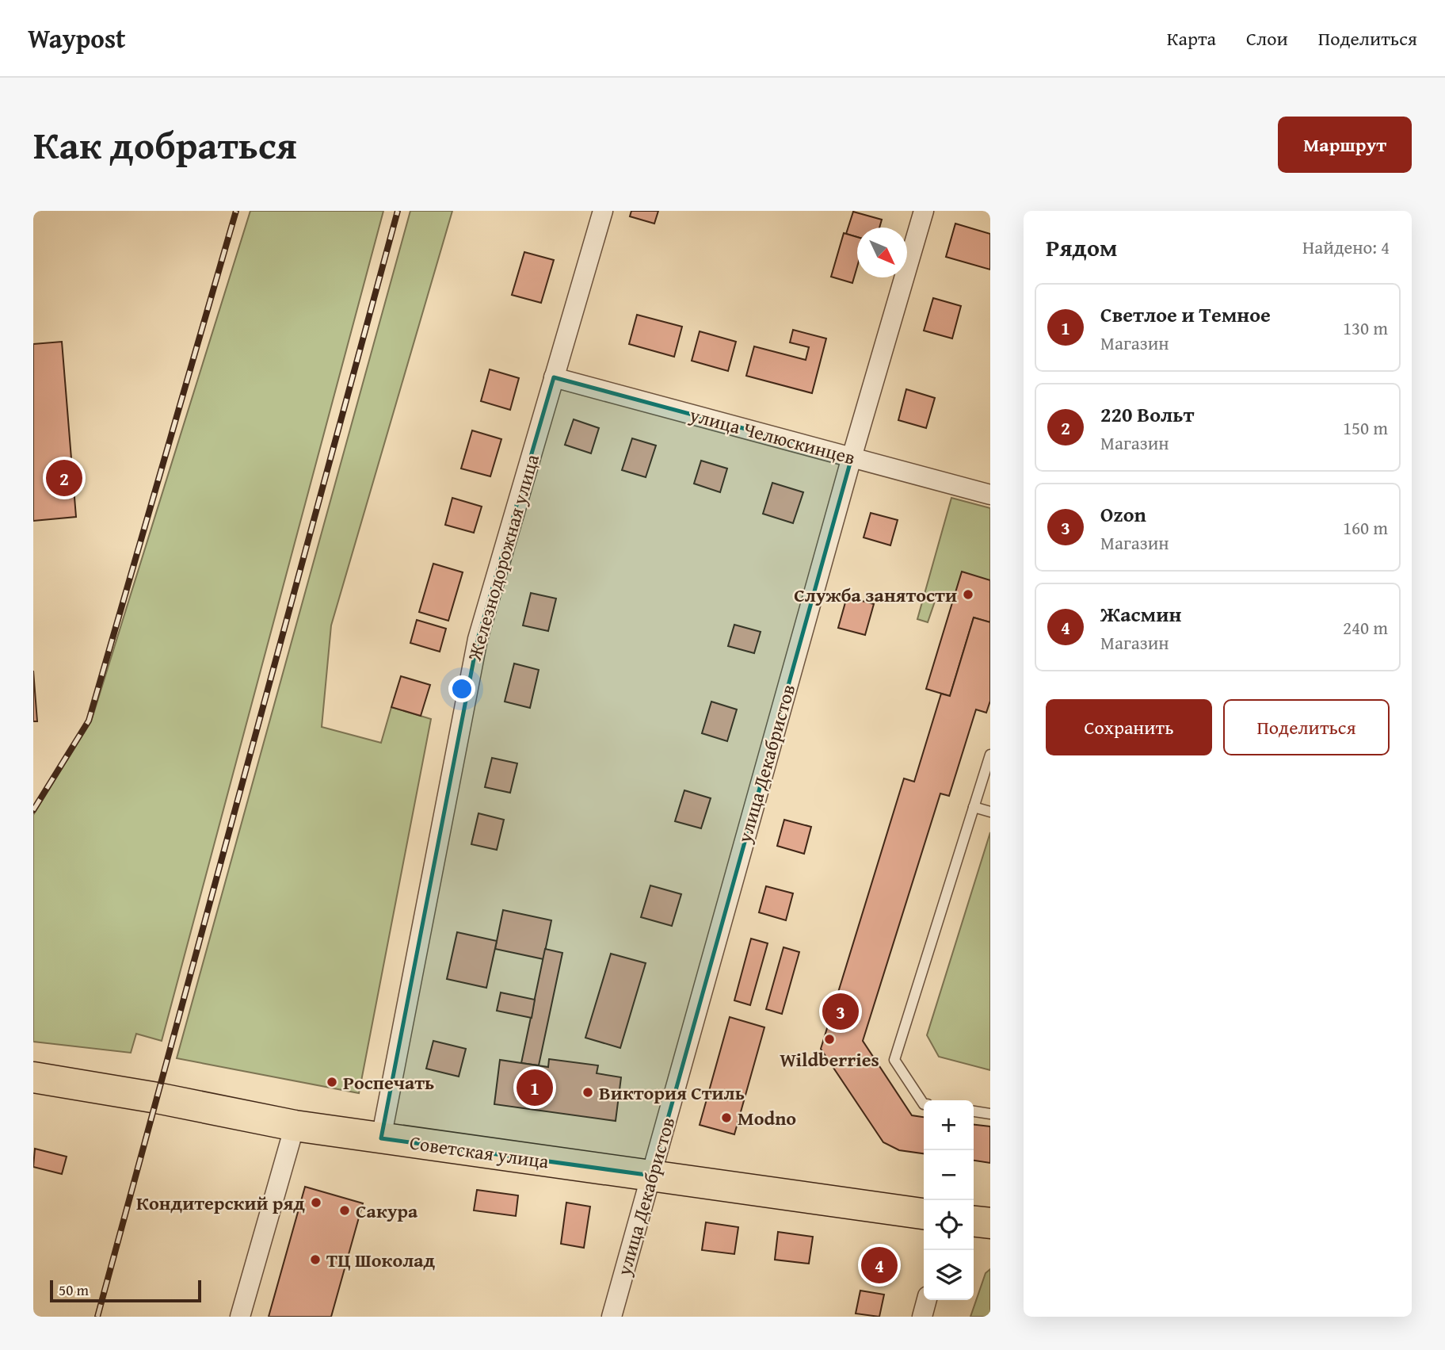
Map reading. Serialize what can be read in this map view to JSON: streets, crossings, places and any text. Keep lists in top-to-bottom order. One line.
{"streets":{"main road":["Советская улица"],"street":["улица Челюскинцев","Железнодорожная улица","улица Декабристов"]},"crossings":[["улица Челюскинцев","Железнодорожная улица"],["улица Челюскинцев","улица Декабристов"],["Железнодорожная улица","Советская улица"],["улица Декабристов","Советская улица"]],"places":["Служба занятости","Wildberries","Роспечать","Виктория Стиль","Modno","Кондитерский ряд","Сакура","ТЦ Шоколад"],"scale_bar":"50 m","north":"bottom right","page":{"header":"Waypost","nav":["Карта","Слои","Поделиться"],"title":"Как добраться","buttons":["Маршрут",["Сохранить","Поделиться"]],"heading":["Рядом","Найдено: 4"],"list":[{"mark":"1","name":"Светлое и Темное","note":"Магазин","value":"130 m"},{"mark":"2","name":"220 Вольт","note":"Магазин","value":"150 m"},{"mark":"3","name":"Ozon","note":"Магазин","value":"160 m"},{"mark":"4","name":"Жасмин","note":"Магазин","value":"240 m"}],"pins":["2","3","1","4"],"map_buttons":["+","−"],"scale":"50 m"}}
